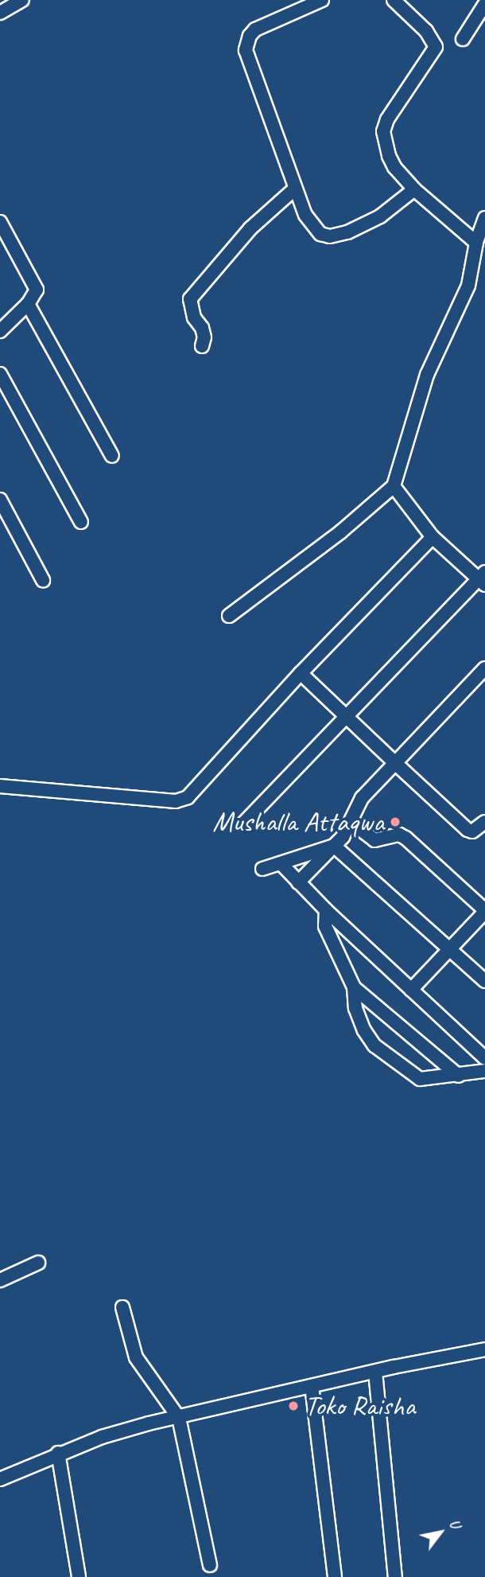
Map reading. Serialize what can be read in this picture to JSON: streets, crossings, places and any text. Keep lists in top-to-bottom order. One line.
{"places":["Mushalla Attaqwa","Toko Raisha"],"north":"top right"}
